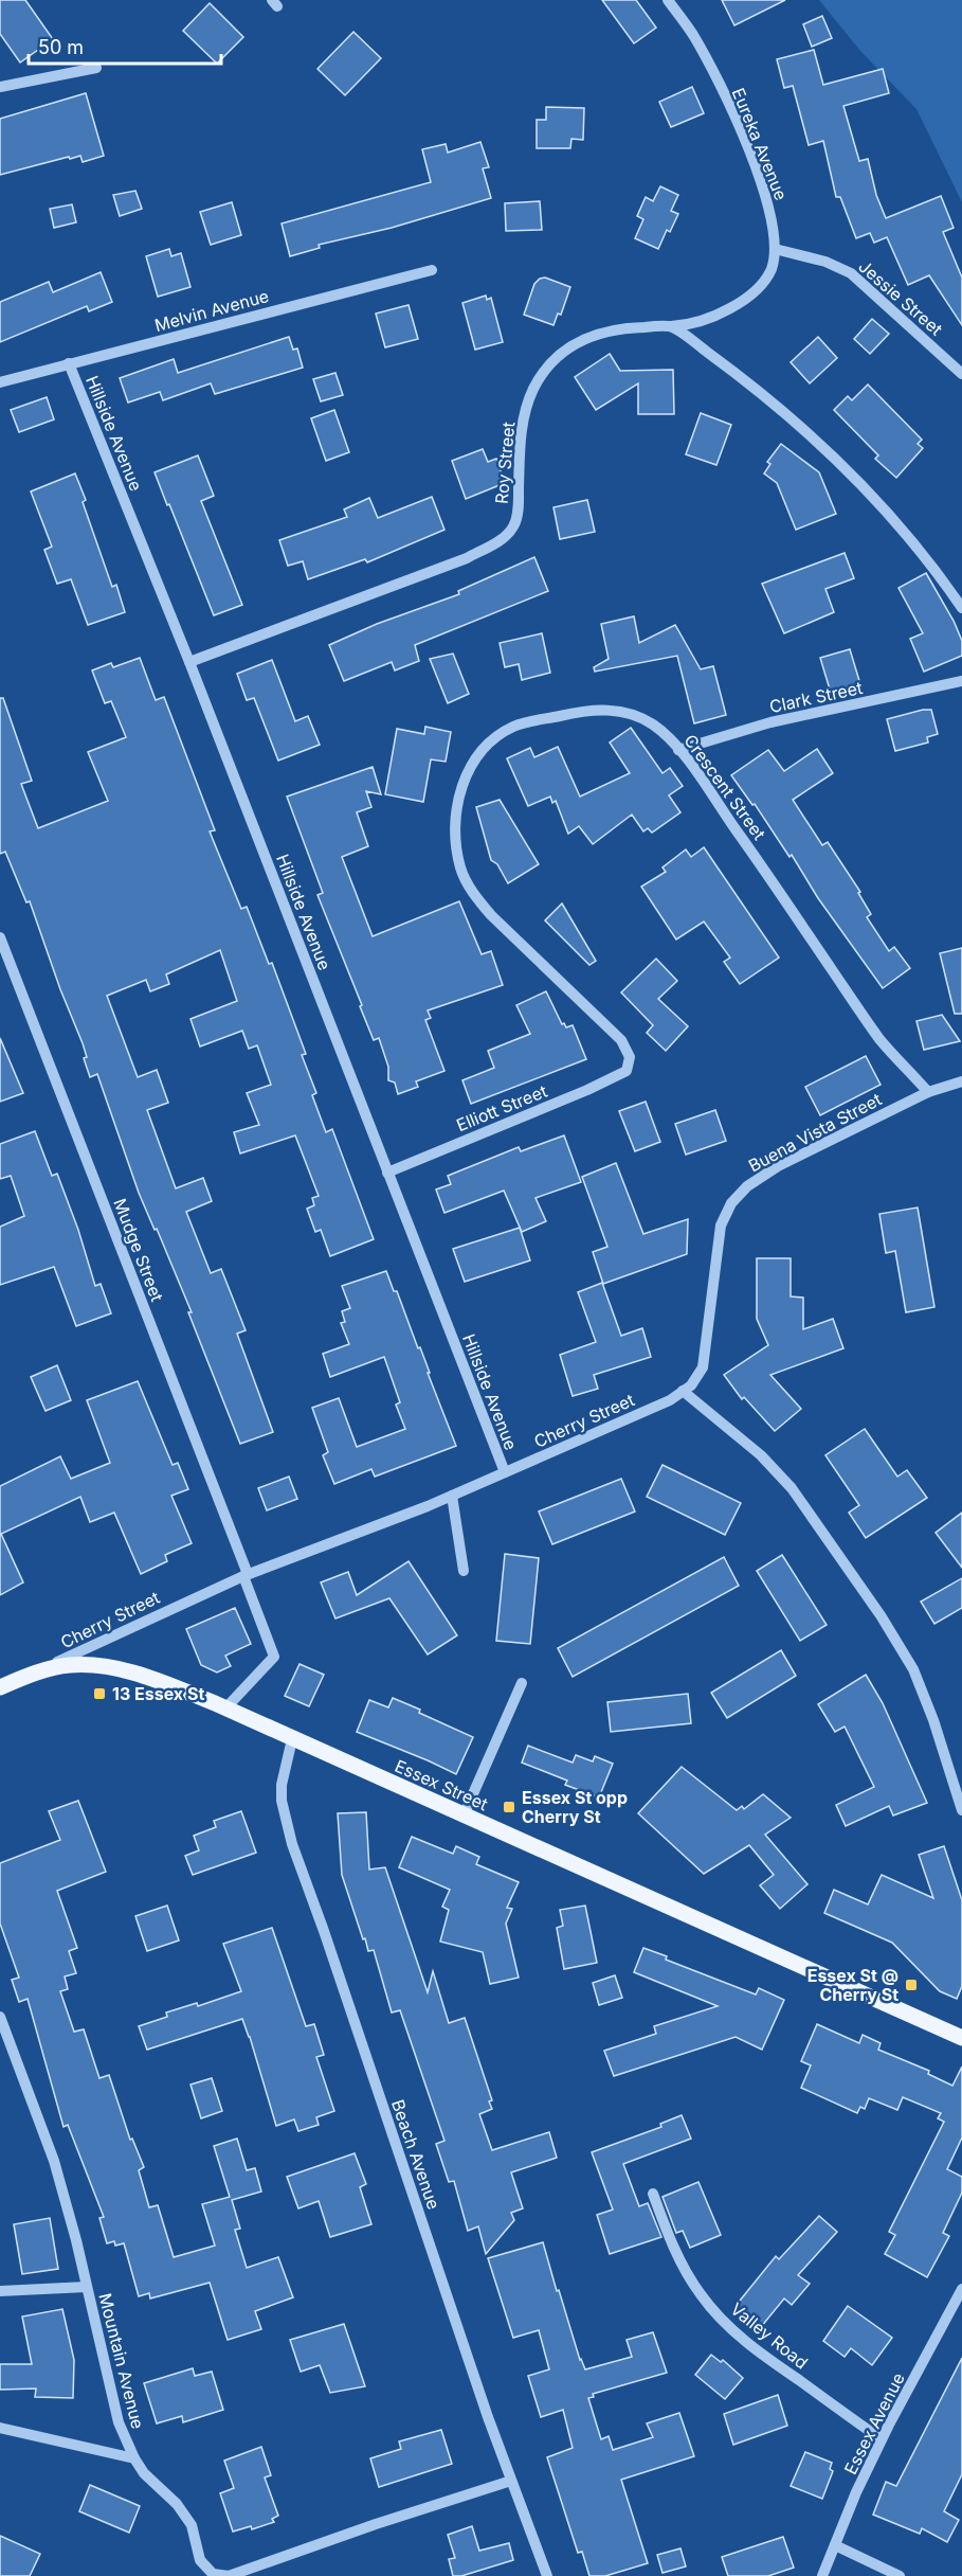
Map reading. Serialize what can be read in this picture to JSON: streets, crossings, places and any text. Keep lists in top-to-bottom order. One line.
{"streets":{"main road":["Essex Street"],"street":["Eureka Avenue","Jessie Street","Melvin Avenue","Hillside Avenue","Roy Street","Clark Street","Crescent Street","Elliott Street","Buena Vista Street","Mudge Street","Cherry Street","Beach Avenue","Valley Road","Mountain Avenue","Essex Avenue"]},"crossings":[["Eureka Avenue","Jessie Street"],["Eureka Avenue","Roy Street"],["Melvin Avenue","Hillside Avenue"],["Hillside Avenue","Roy Street"],["Hillside Avenue","Elliott Street"],["Hillside Avenue","Cherry Street"],["Clark Street","Crescent Street"],["Crescent Street","Elliott Street"],["Crescent Street","Buena Vista Street"],["Buena Vista Street","Cherry Street"],["Mudge Street","Cherry Street"],["Mudge Street","Essex Street"],["Cherry Street","Essex Street"],["Essex Street","Beach Avenue"],["Beach Avenue","Mountain Avenue"],["Valley Road","Essex Avenue"]],"places":{"transit":["13 Essex St","Essex St opp Cherry St","Essex St @ Cherry St"]},"scale_bar":"50 m"}
